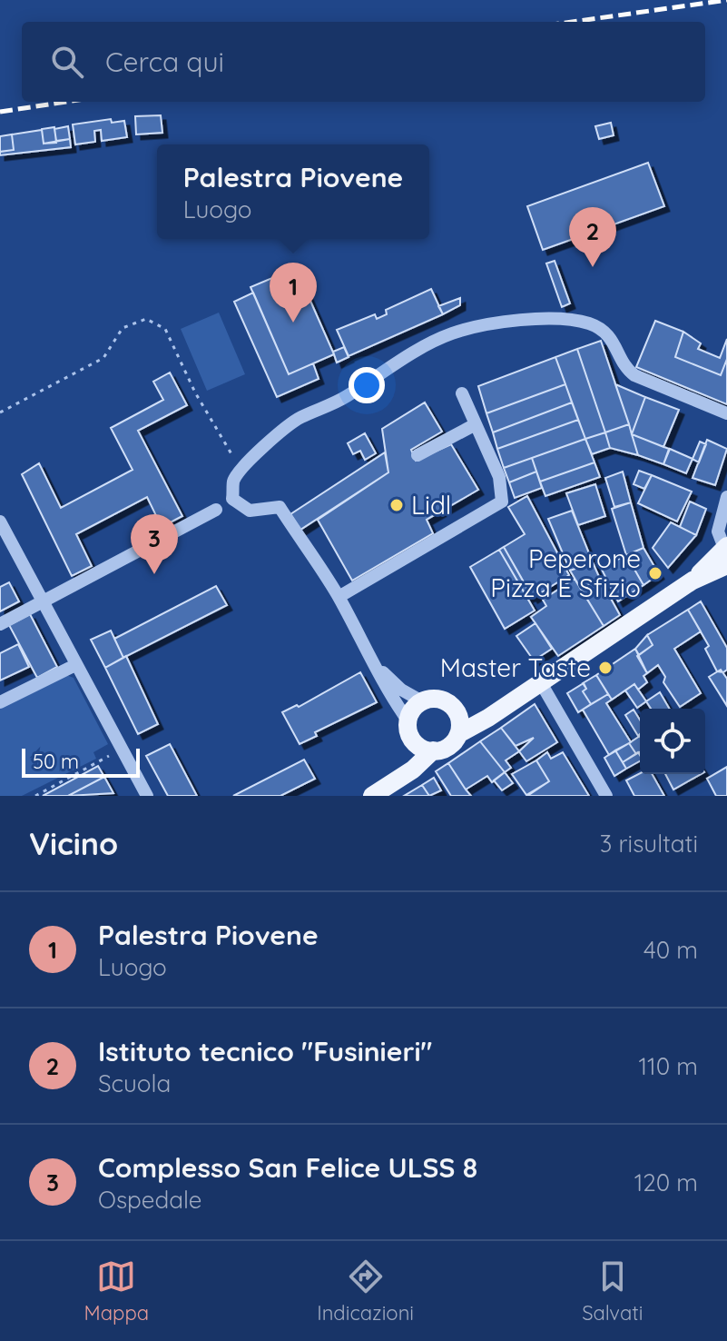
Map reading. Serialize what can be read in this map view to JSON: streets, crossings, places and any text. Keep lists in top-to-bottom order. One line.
{"places":["Lidl","Peperone Pizza E Sfizio","Master Taste"],"scale_bar":"50 m","page":{"search":"Cerca qui","popup":["Palestra Piovene","Luogo"],"pins":["2","1","3"],"scale":"50 m","heading":["Vicino","3 risultati"],"list":[{"mark":"1","name":"Palestra Piovene","note":"Luogo","value":"40 m"},{"mark":"2","name":"Istituto tecnico \"Fusinieri\"","note":"Scuola","value":"110 m"},{"mark":"3","name":"Complesso San Felice ULSS 8","note":"Ospedale","value":"120 m"}],"nav":["Mappa","Indicazioni","Salvati"]}}
